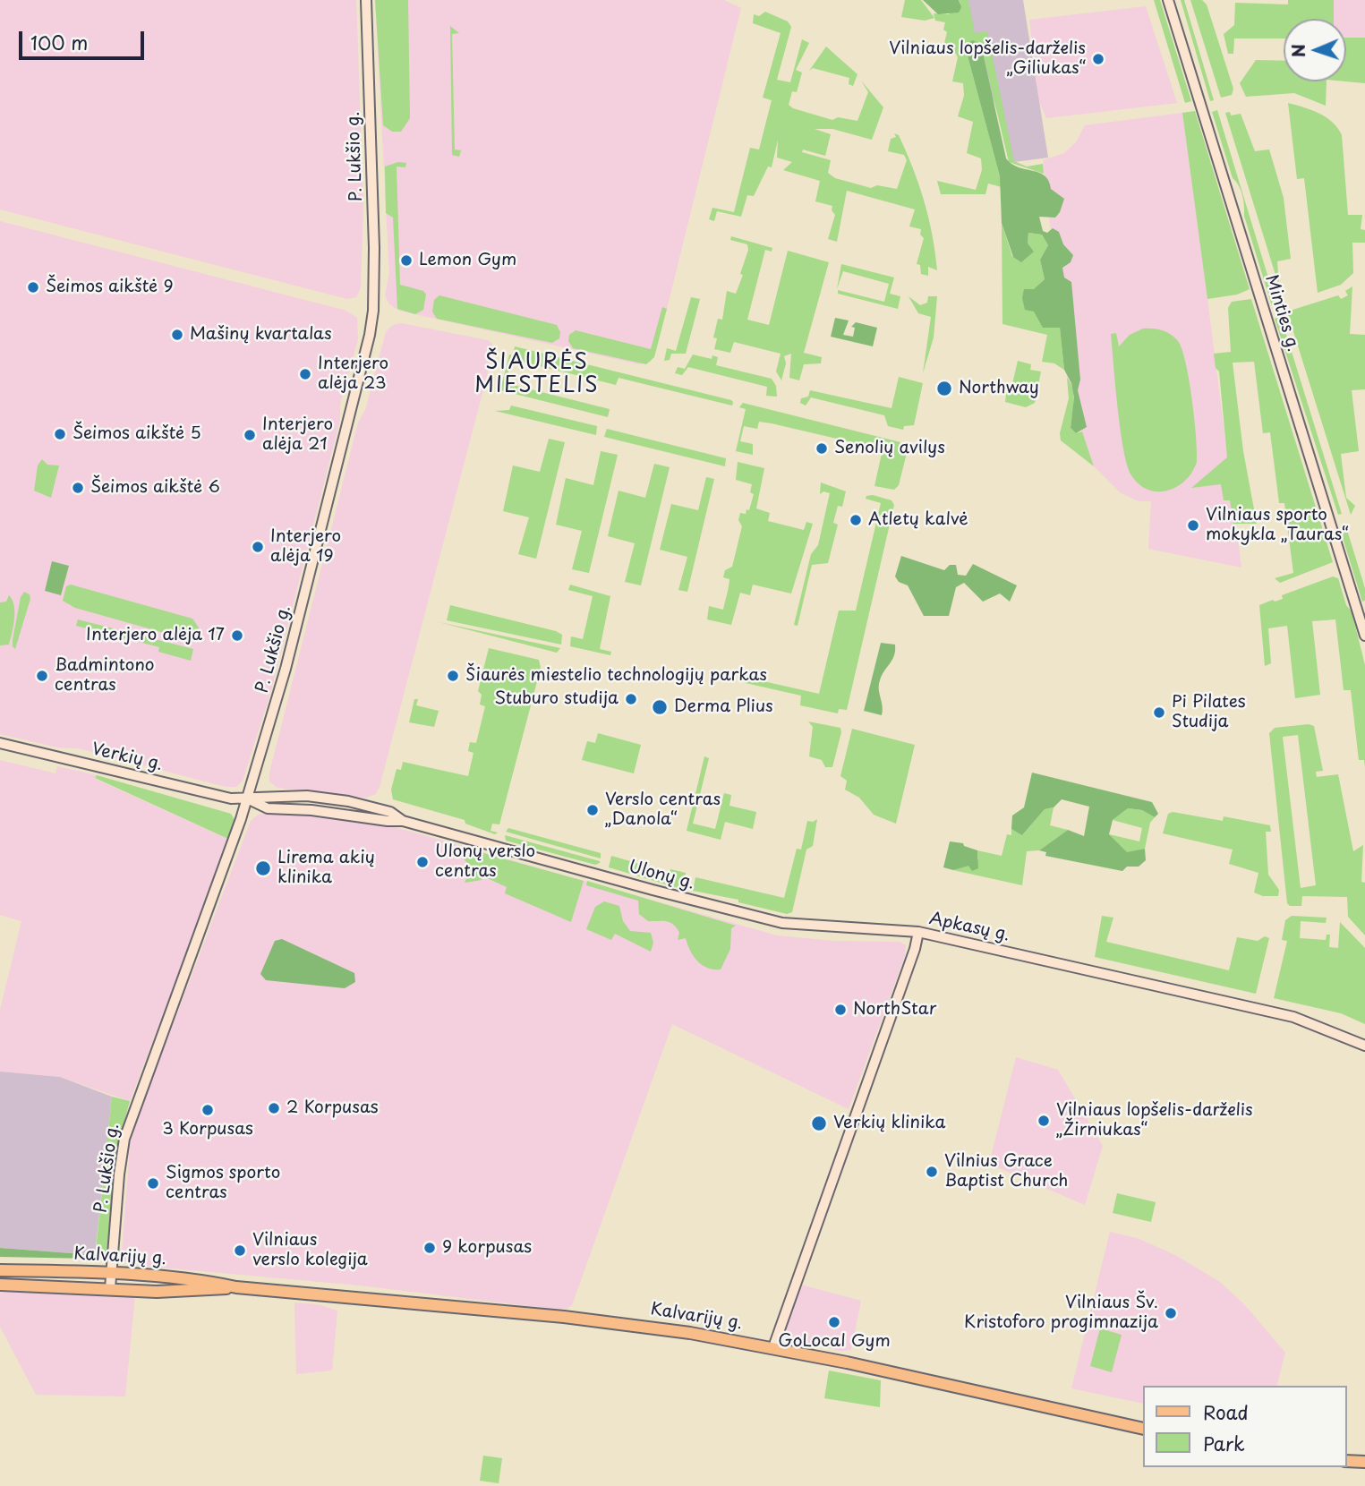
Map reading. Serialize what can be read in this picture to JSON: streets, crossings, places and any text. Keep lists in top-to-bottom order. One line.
{"streets":{"main road":["P. Lukšio g.","Minties g.","Verkių g.","Ulonų g.","Apkasų g.","Kalvarijų g."]},"crossings":[["P. Lukšio g.","Verkių g."],["P. Lukšio g.","Ulonų g."],["P. Lukšio g.","Kalvarijų g."],["Verkių g.","Ulonų g."],["Ulonų g.","Apkasų g."],["Apkasų g.","Kalvarijų g."]],"districts":["ŠIAURĖS MIESTELIS"],"places":["Vilniaus lopšelis-darželis „Giliukas“","Lemon Gym","Šeimos aikštė 9","Mašinų kvartalas","Interjero alėja 23","Northway","Šeimos aikštė 5","Interjero alėja 21","Senolių avilys","Šeimos aikštė 6","Atletų kalvė","Vilniaus sporto mokykla „Tauras“","Interjero alėja 19","Interjero alėja 17","Badmintono centras","Šiaurės miestelio technologijų parkas","Stuburo studija","Derma Plius","Pi Pilates Studija","Verslo centras „Danola“","Ulonų verslo centras","Lirema akių klinika","NorthStar","2 Korpusas","3 Korpusas","Vilniaus lopšelis-darželis „Žirniukas“","Verkių klinika","Vilnius Grace Baptist Church","Sigmos sporto centras","9 korpusas","Vilniaus verslo kolegija","Vilniaus Šv. Kristoforo progimnazija","GoLocal Gym"],"legend":["Road","Park"],"scale_bar":"100 m","north":"left"}
